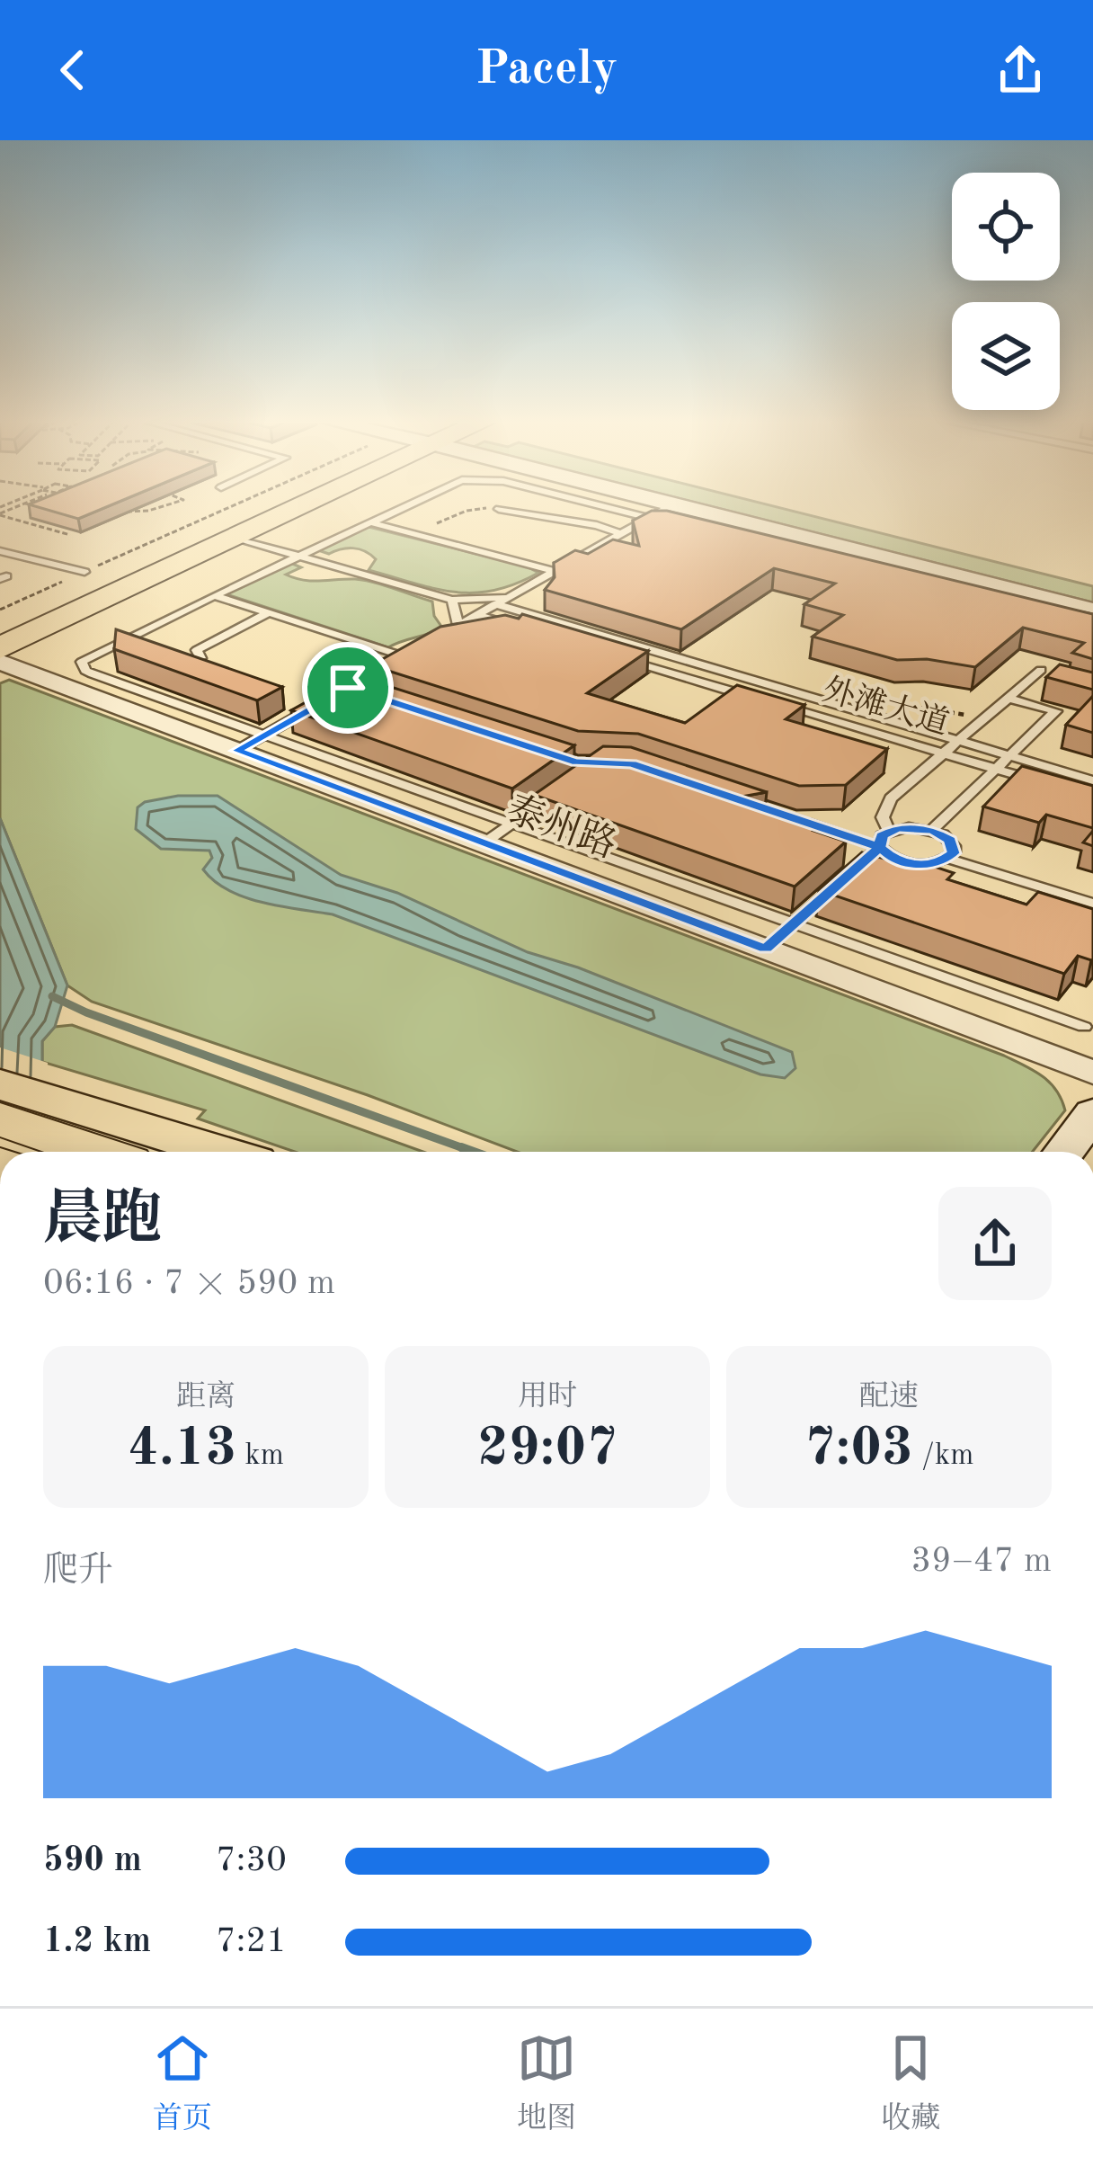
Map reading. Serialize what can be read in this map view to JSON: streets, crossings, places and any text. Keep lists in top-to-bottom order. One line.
{"streets":{"street":["泰州路"],"lane":["外滩大道"]},"page":{"header":"Pacely","heading":["晨跑","06:16 · 7 × 590 m"],"stats":[["距离","4.13 km"],["用时","29:07"],["配速","7:03 /km"]],"chart":["爬升","39–47 m"],"list":[{"name":"590 m","note":"7:30"},{"name":"1.2 km","note":"7:21"}],"tabs":["首页","地图","收藏"]}}
